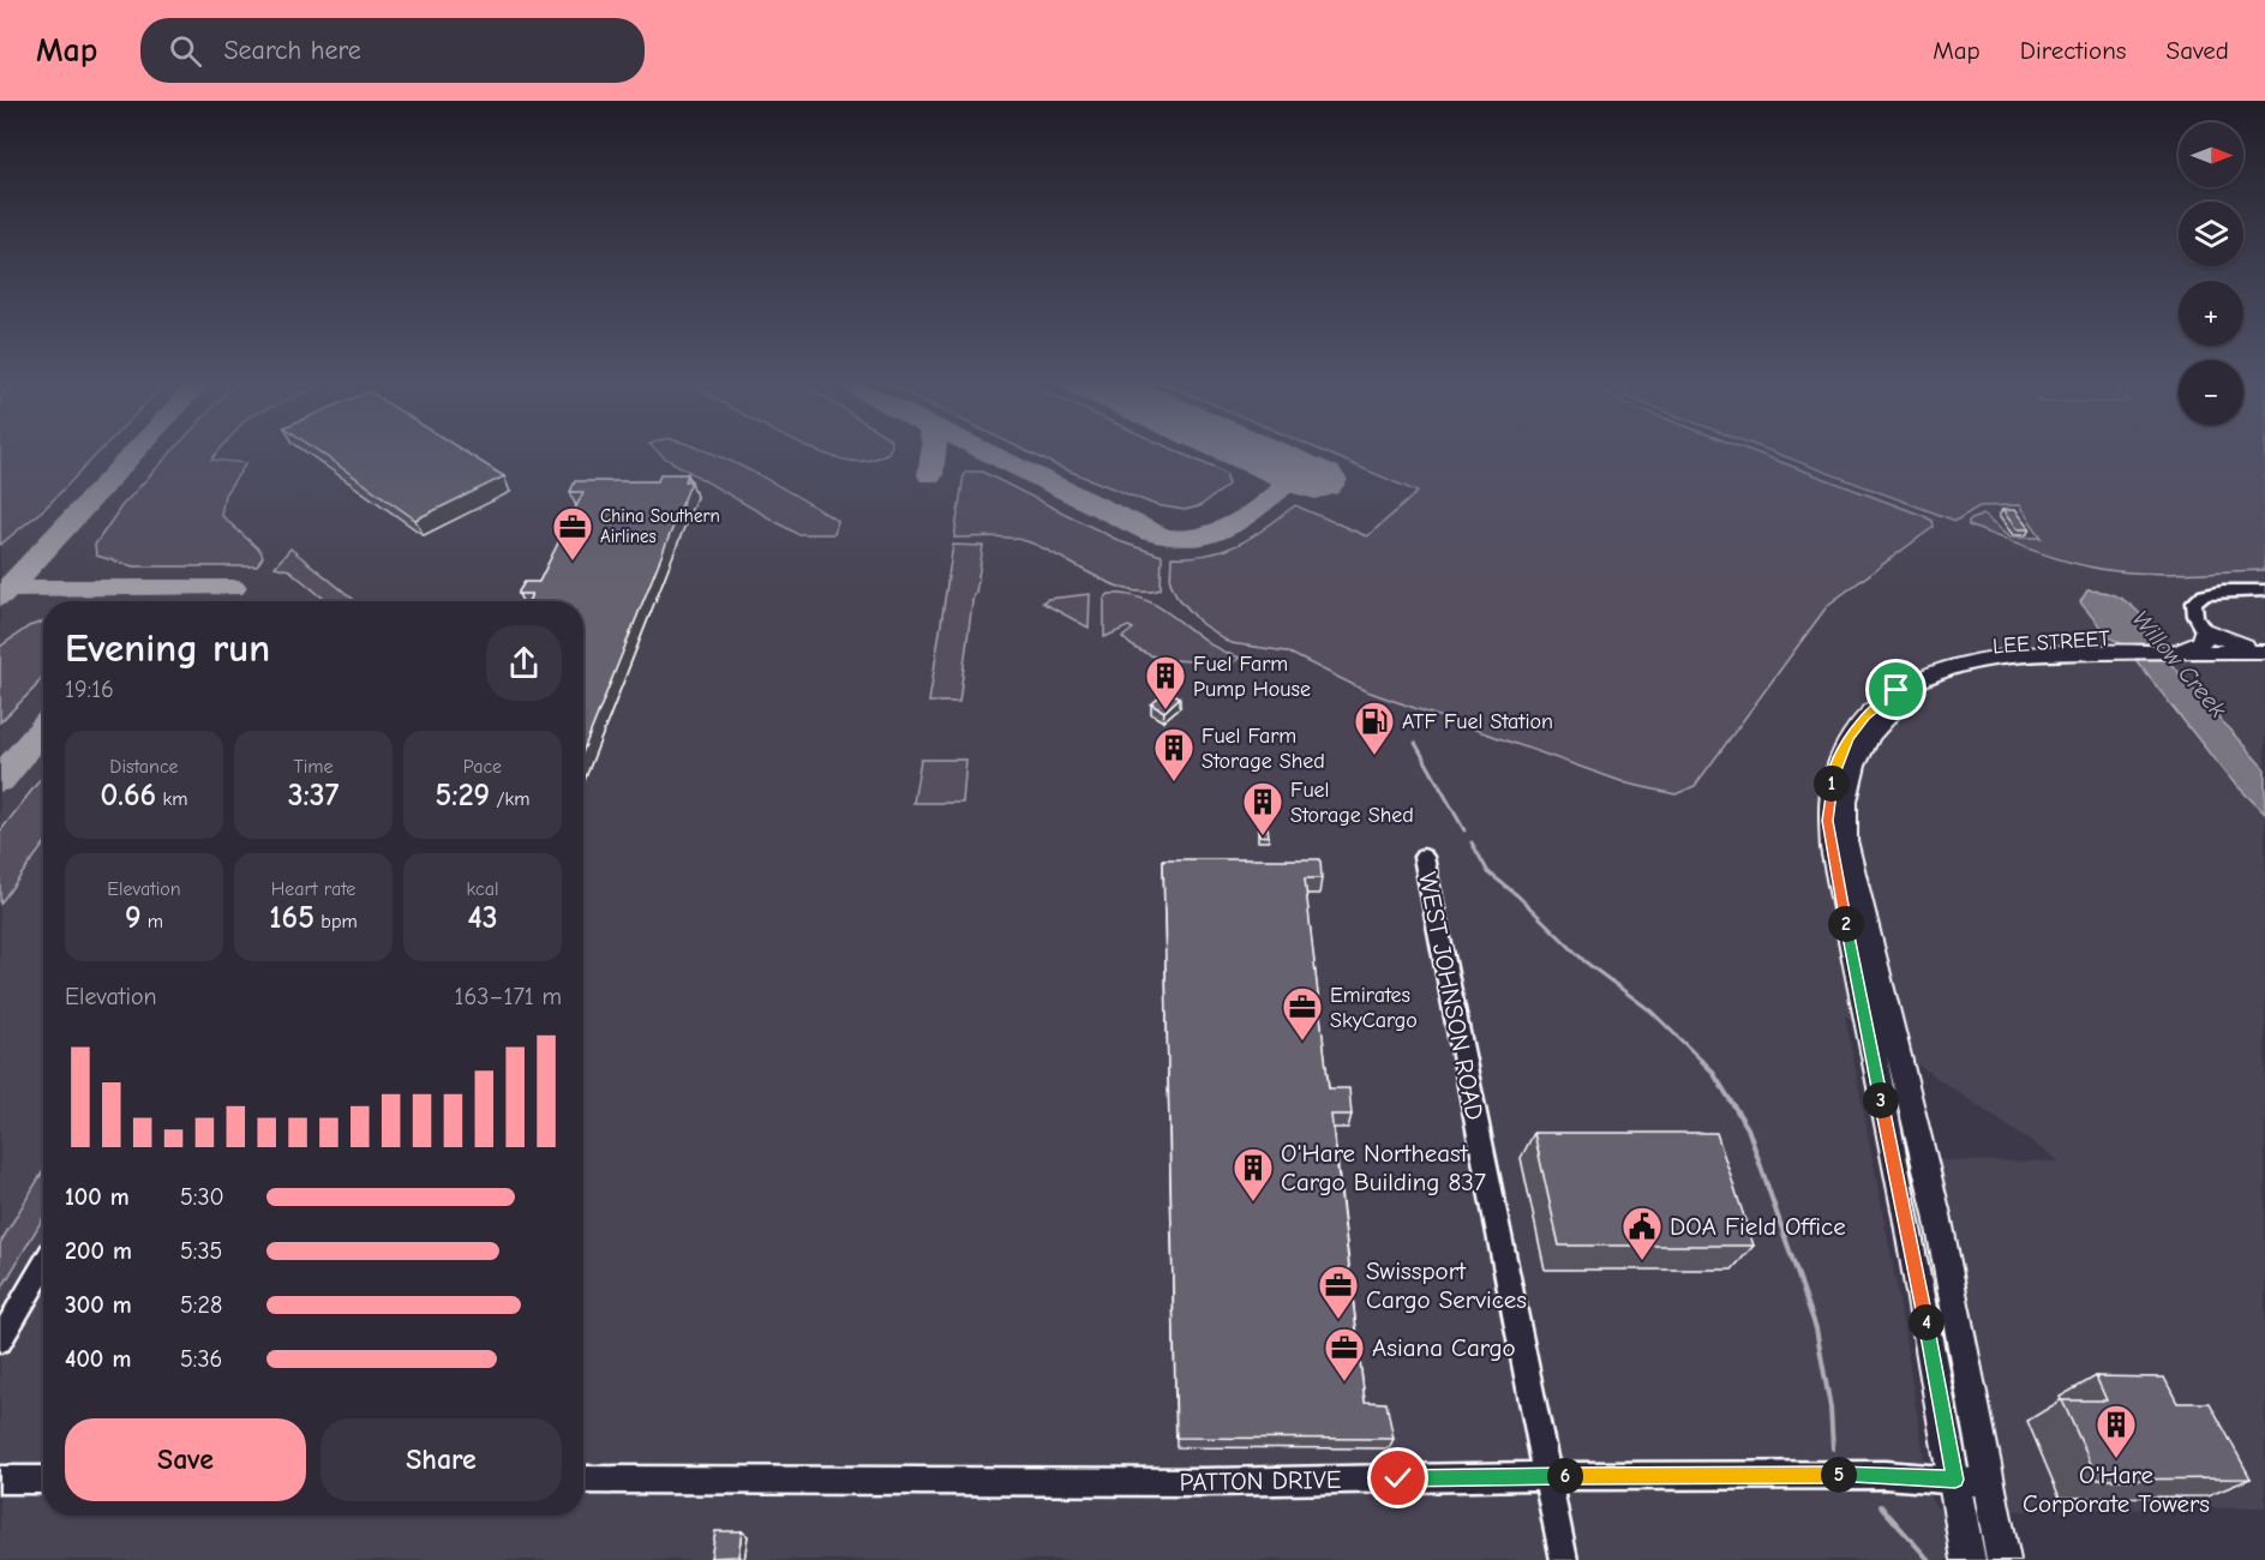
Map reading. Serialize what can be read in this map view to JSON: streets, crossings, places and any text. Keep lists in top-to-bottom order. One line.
{"streets":{"main road":["LEE STREET"],"street":["WEST JOHNSON ROAD","PATTON DRIVE"]},"crossings":[["LEE STREET","PATTON DRIVE"],["WEST JOHNSON ROAD","PATTON DRIVE"]],"water":["Willow Creek"],"places":{"office":["China Southern Airlines","Emirates SkyCargo","Swissport Cargo Services","Asiana Cargo"],"building":["Fuel Farm Pump House","Fuel Farm Storage Shed","Fuel Storage Shed","O'Hare Northeast Cargo Building 837","O'Hare Corporate Towers"],"fuel station":["ATF Fuel Station"],"public building":["DOA Field Office"]},"north":"right","page":{"header":"Map","search":"Search here","nav":["Map","Directions","Saved"],"map_buttons":["+","−"],"heading":["Evening run","19:16"],"stats":[["Distance","0.66 km"],["Time","3:37"],["Pace","5:29 /km"],["Elevation","9 m"],["Heart rate","165 bpm"],["kcal","43"]],"pins":["1","2","3","4","5","6"],"chart":["Elevation","163–171 m"],"list":[{"name":"100 m","note":"5:30"},{"name":"200 m","note":"5:35"},{"name":"300 m","note":"5:28"},{"name":"400 m","note":"5:36"}],"buttons":["Save","Share"]}}
